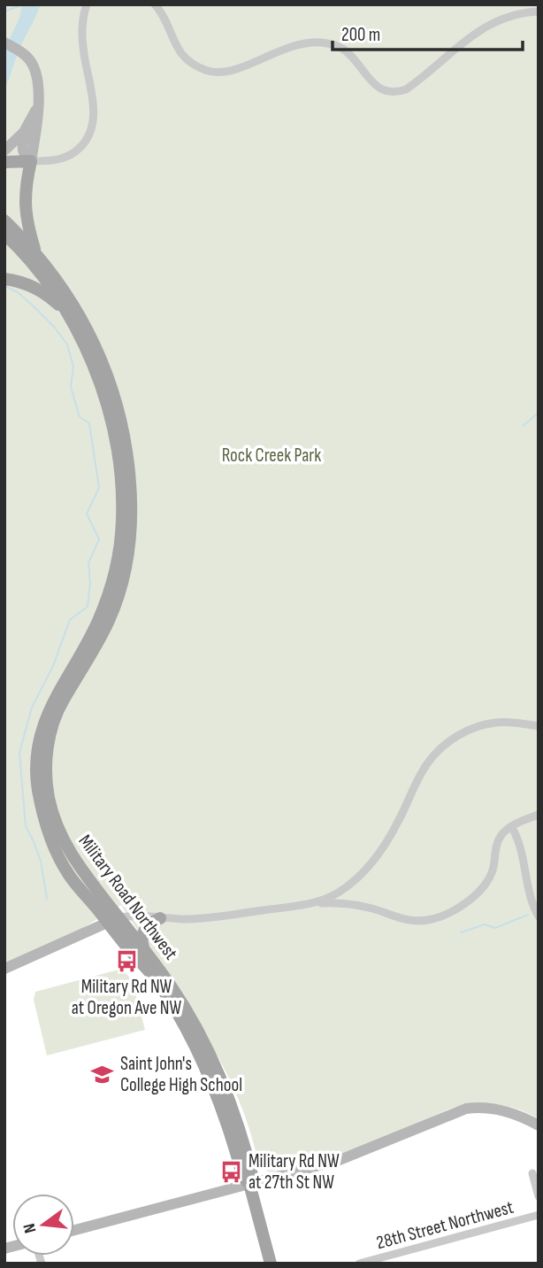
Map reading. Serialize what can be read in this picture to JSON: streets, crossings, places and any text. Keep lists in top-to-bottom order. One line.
{"streets":{"main road":["Military Road Northwest"],"street":["28th Street Northwest"]},"parks":["Rock Creek Park"],"places":{"bus stop":["Military Rd NW at Oregon Ave NW","Military Rd NW at 27th St NW"],"school or university":["Saint John's College High School"]},"scale_bar":"200 m","north":"left"}
